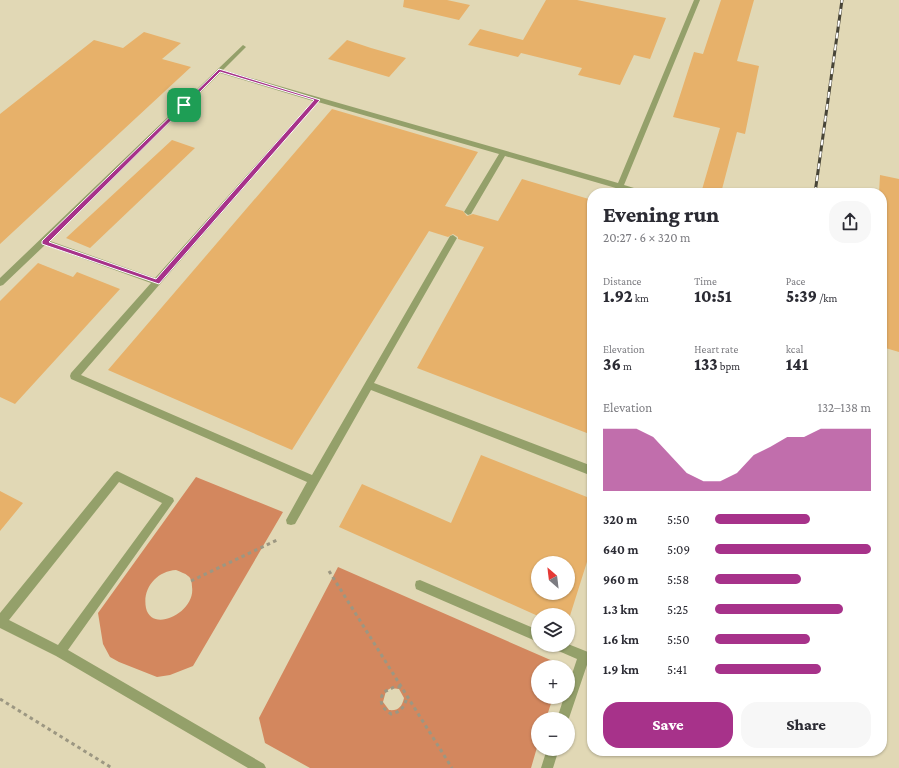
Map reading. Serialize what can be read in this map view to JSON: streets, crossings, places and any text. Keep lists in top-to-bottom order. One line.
{"north":"top left","page":{"heading":["Evening run","20:27 · 6 × 320 m"],"stats":[["Distance","1.92 km"],["Time","10:51"],["Pace","5:39 /km"],["Elevation","36 m"],["Heart rate","133 bpm"],["kcal","141"]],"chart":["Elevation","132–138 m"],"list":[{"name":"320 m","note":"5:50"},{"name":"640 m","note":"5:09"},{"name":"960 m","note":"5:58"},{"name":"1.3 km","note":"5:25"},{"name":"1.6 km","note":"5:50"},{"name":"1.9 km","note":"5:41"}],"map_buttons":["+","−"],"buttons":["Save","Share"]}}
